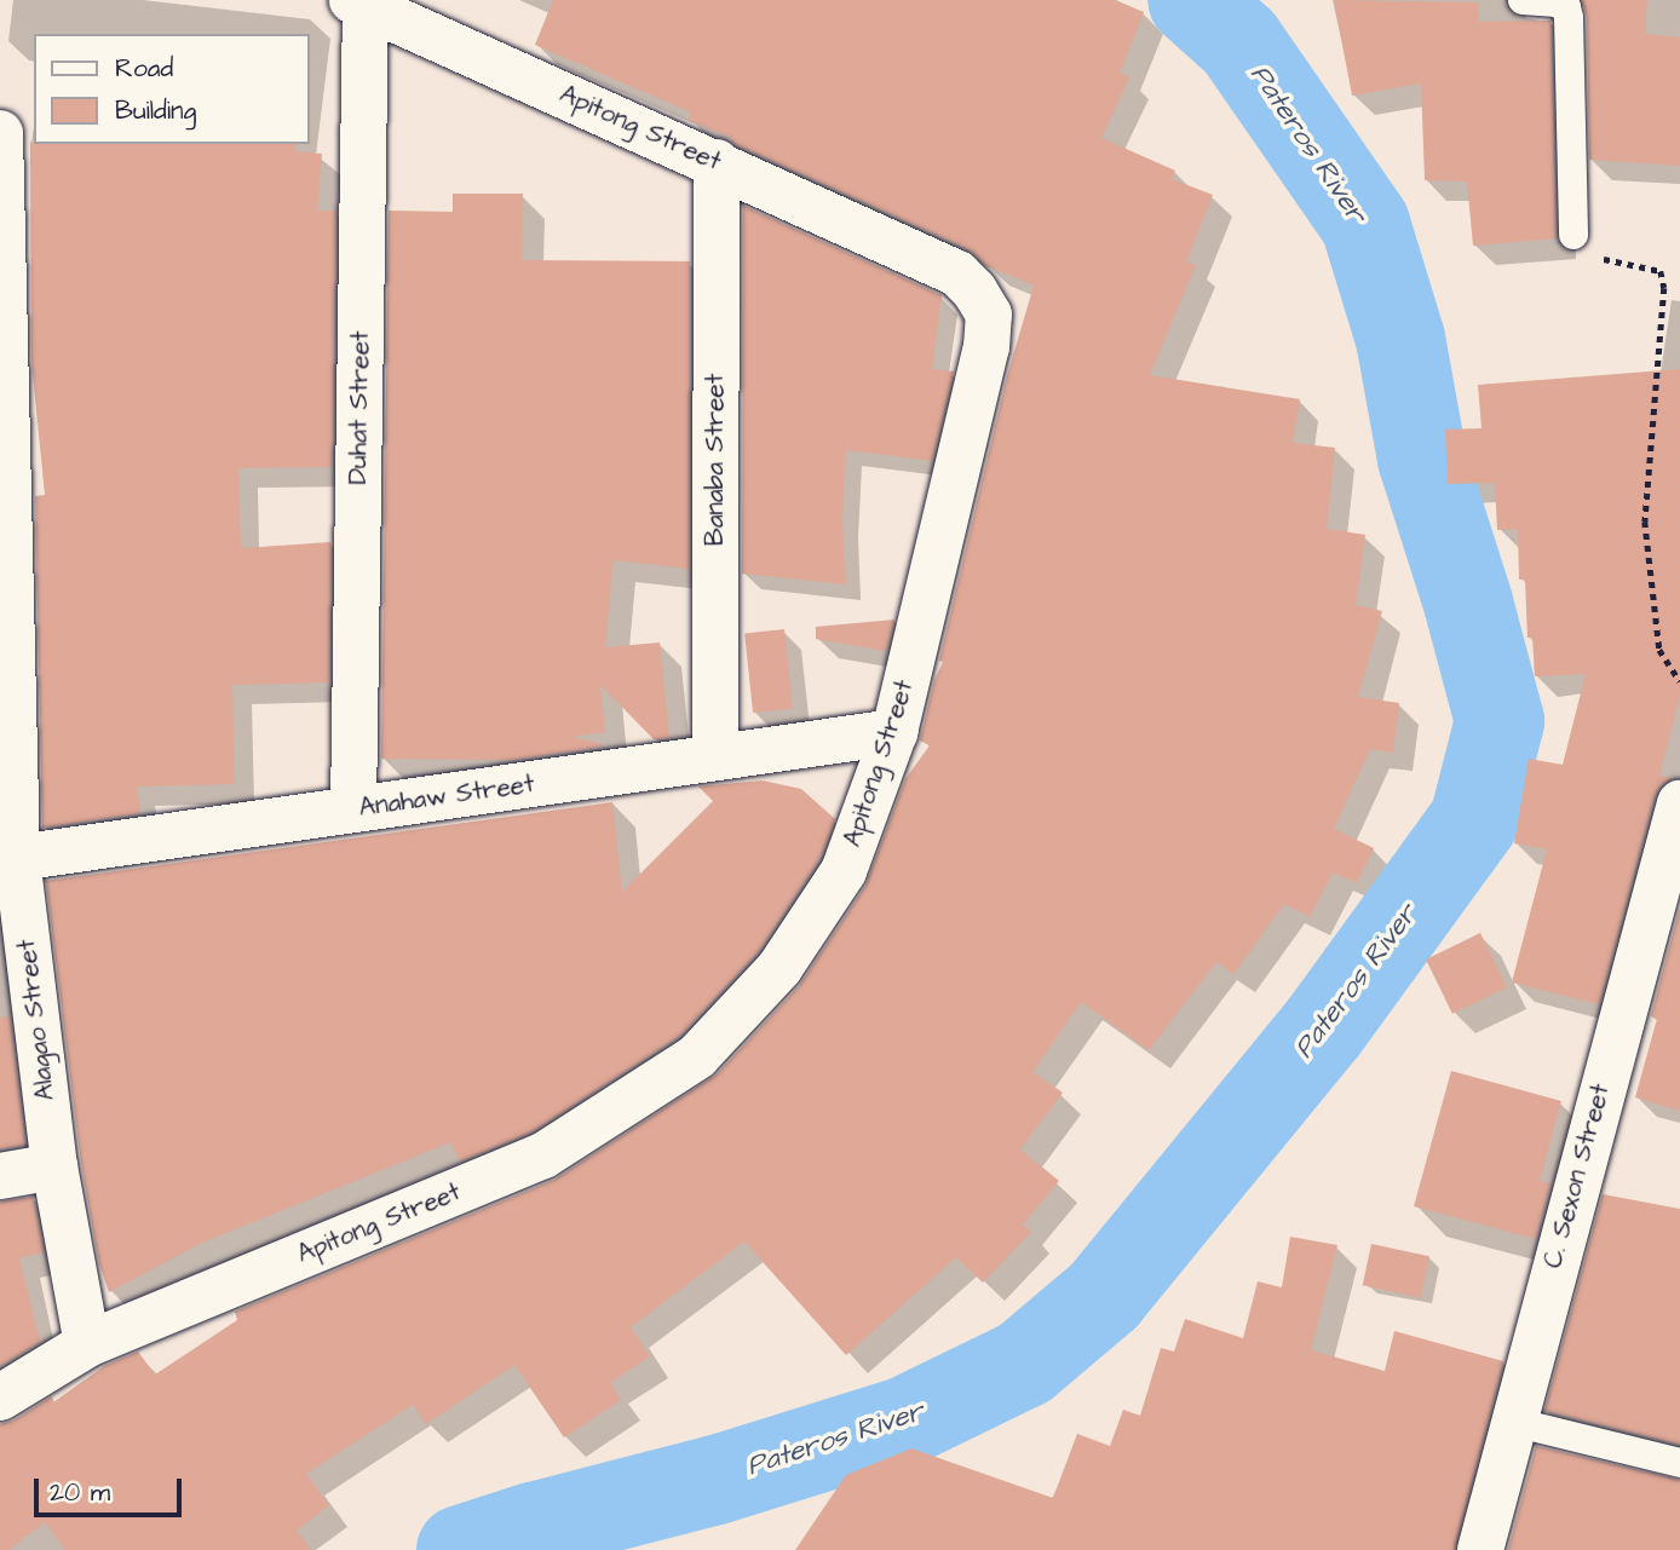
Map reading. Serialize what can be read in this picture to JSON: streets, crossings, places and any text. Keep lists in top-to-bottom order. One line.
{"streets":{"street":["Apitong Street","Duhat Street","Banaba Street","Anahaw Street","Alagao Street","C. Sexon Street"]},"crossings":[["Apitong Street","Duhat Street"],["Apitong Street","Banaba Street"],["Apitong Street","Anahaw Street"],["Apitong Street","Alagao Street"],["Duhat Street","Anahaw Street"],["Banaba Street","Anahaw Street"],["Anahaw Street","Alagao Street"]],"water":["Pateros River"],"legend":["Road","Building"],"scale_bar":"20 m"}
